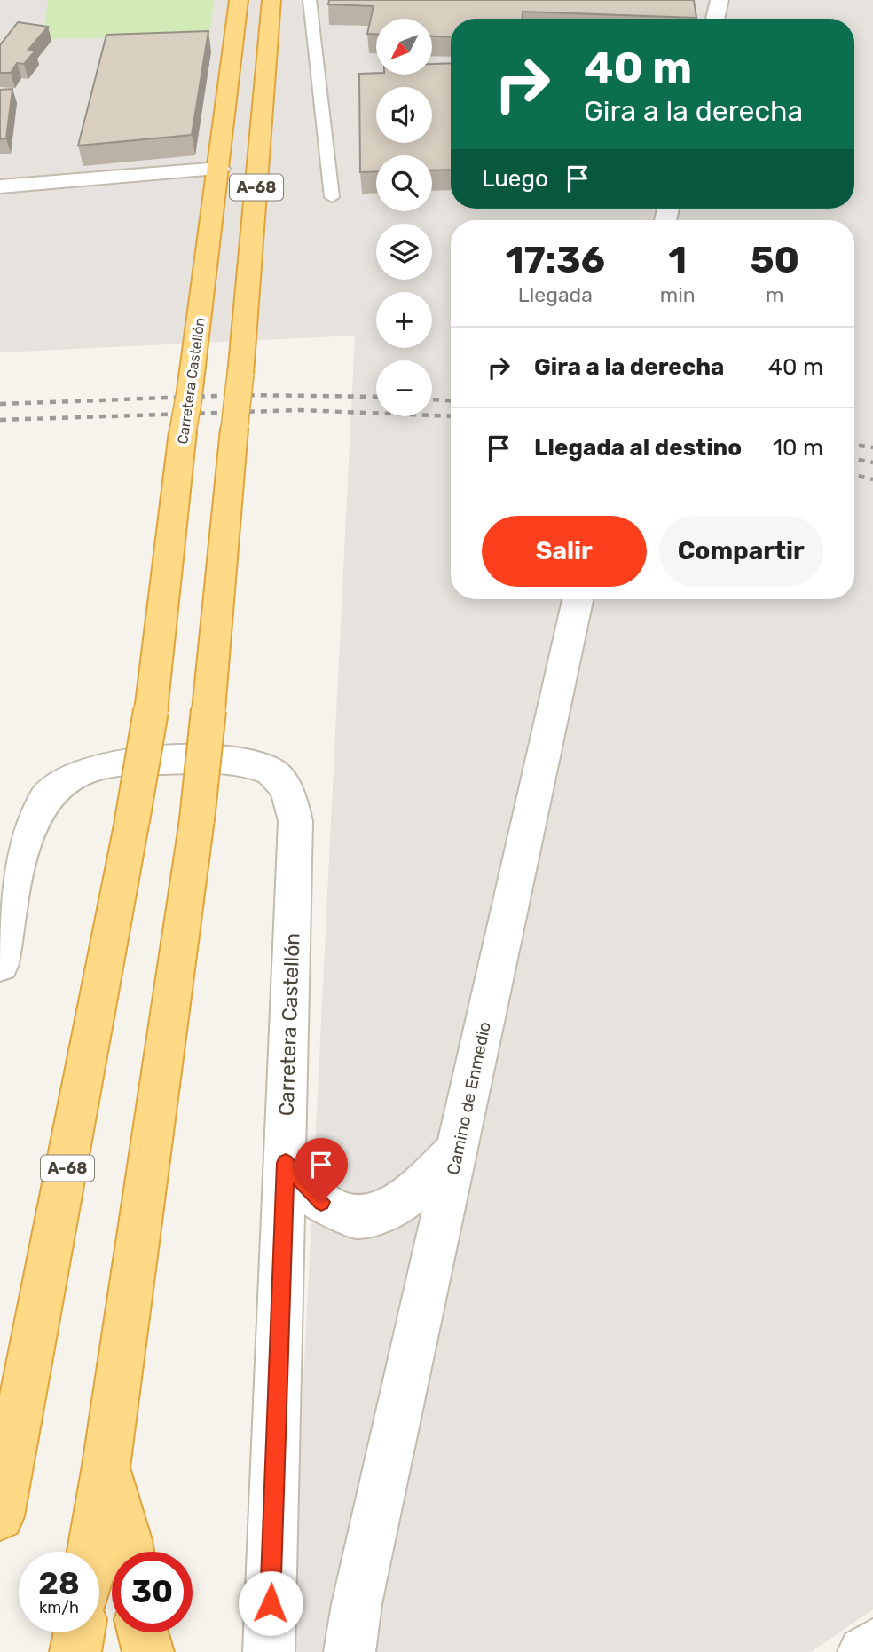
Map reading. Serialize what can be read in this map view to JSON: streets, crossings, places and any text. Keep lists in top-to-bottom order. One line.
{"streets":{"highway":["A-68","Carretera Castellón"],"street":["Camino de Enmedio"]},"north":"bottom left","page":{"map_buttons":["+","−"],"turn":["40 m","Gira a la derecha"],"then":"Luego","eta":["17:36","Llegada","1","min","50","m"],"list":[{"name":"Gira a la derecha","value":"40 m"},{"name":"Llegada al destino","value":"10 m"}],"buttons":["Salir","Compartir"],"speed":"28 km/h","limit":"30"}}
